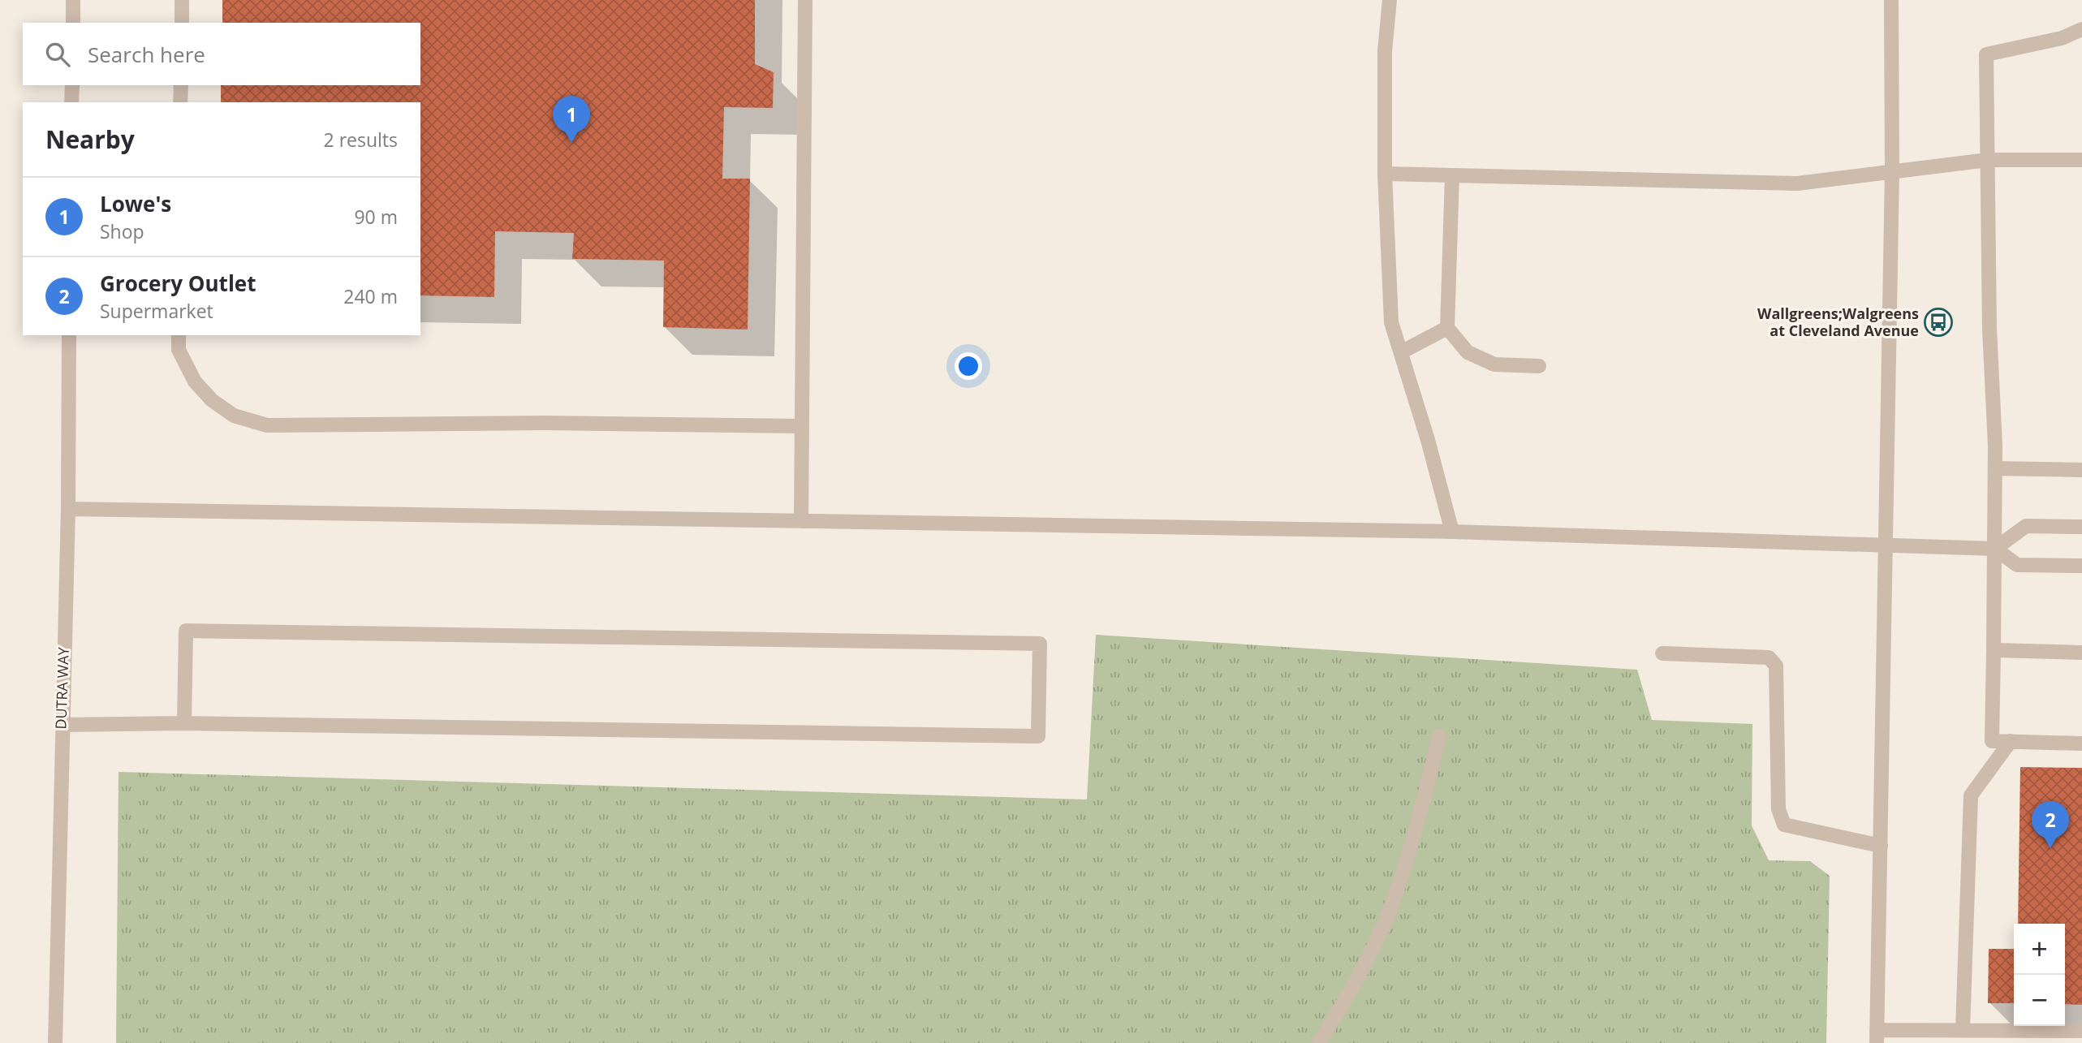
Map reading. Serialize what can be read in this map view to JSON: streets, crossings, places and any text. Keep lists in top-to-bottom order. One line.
{"streets":{"street":["DUTRA WAY"]},"places":{"bus stop":["Wallgreens;Walgreens at Cleveland Avenue"]},"page":{"search":"Search here","pins":["1","2"],"heading":["Nearby","2 results"],"list":[{"mark":"1","name":"Lowe's","note":"Shop","value":"90 m"},{"mark":"2","name":"Grocery Outlet","note":"Supermarket","value":"240 m"}],"map_buttons":["+","−"]}}
